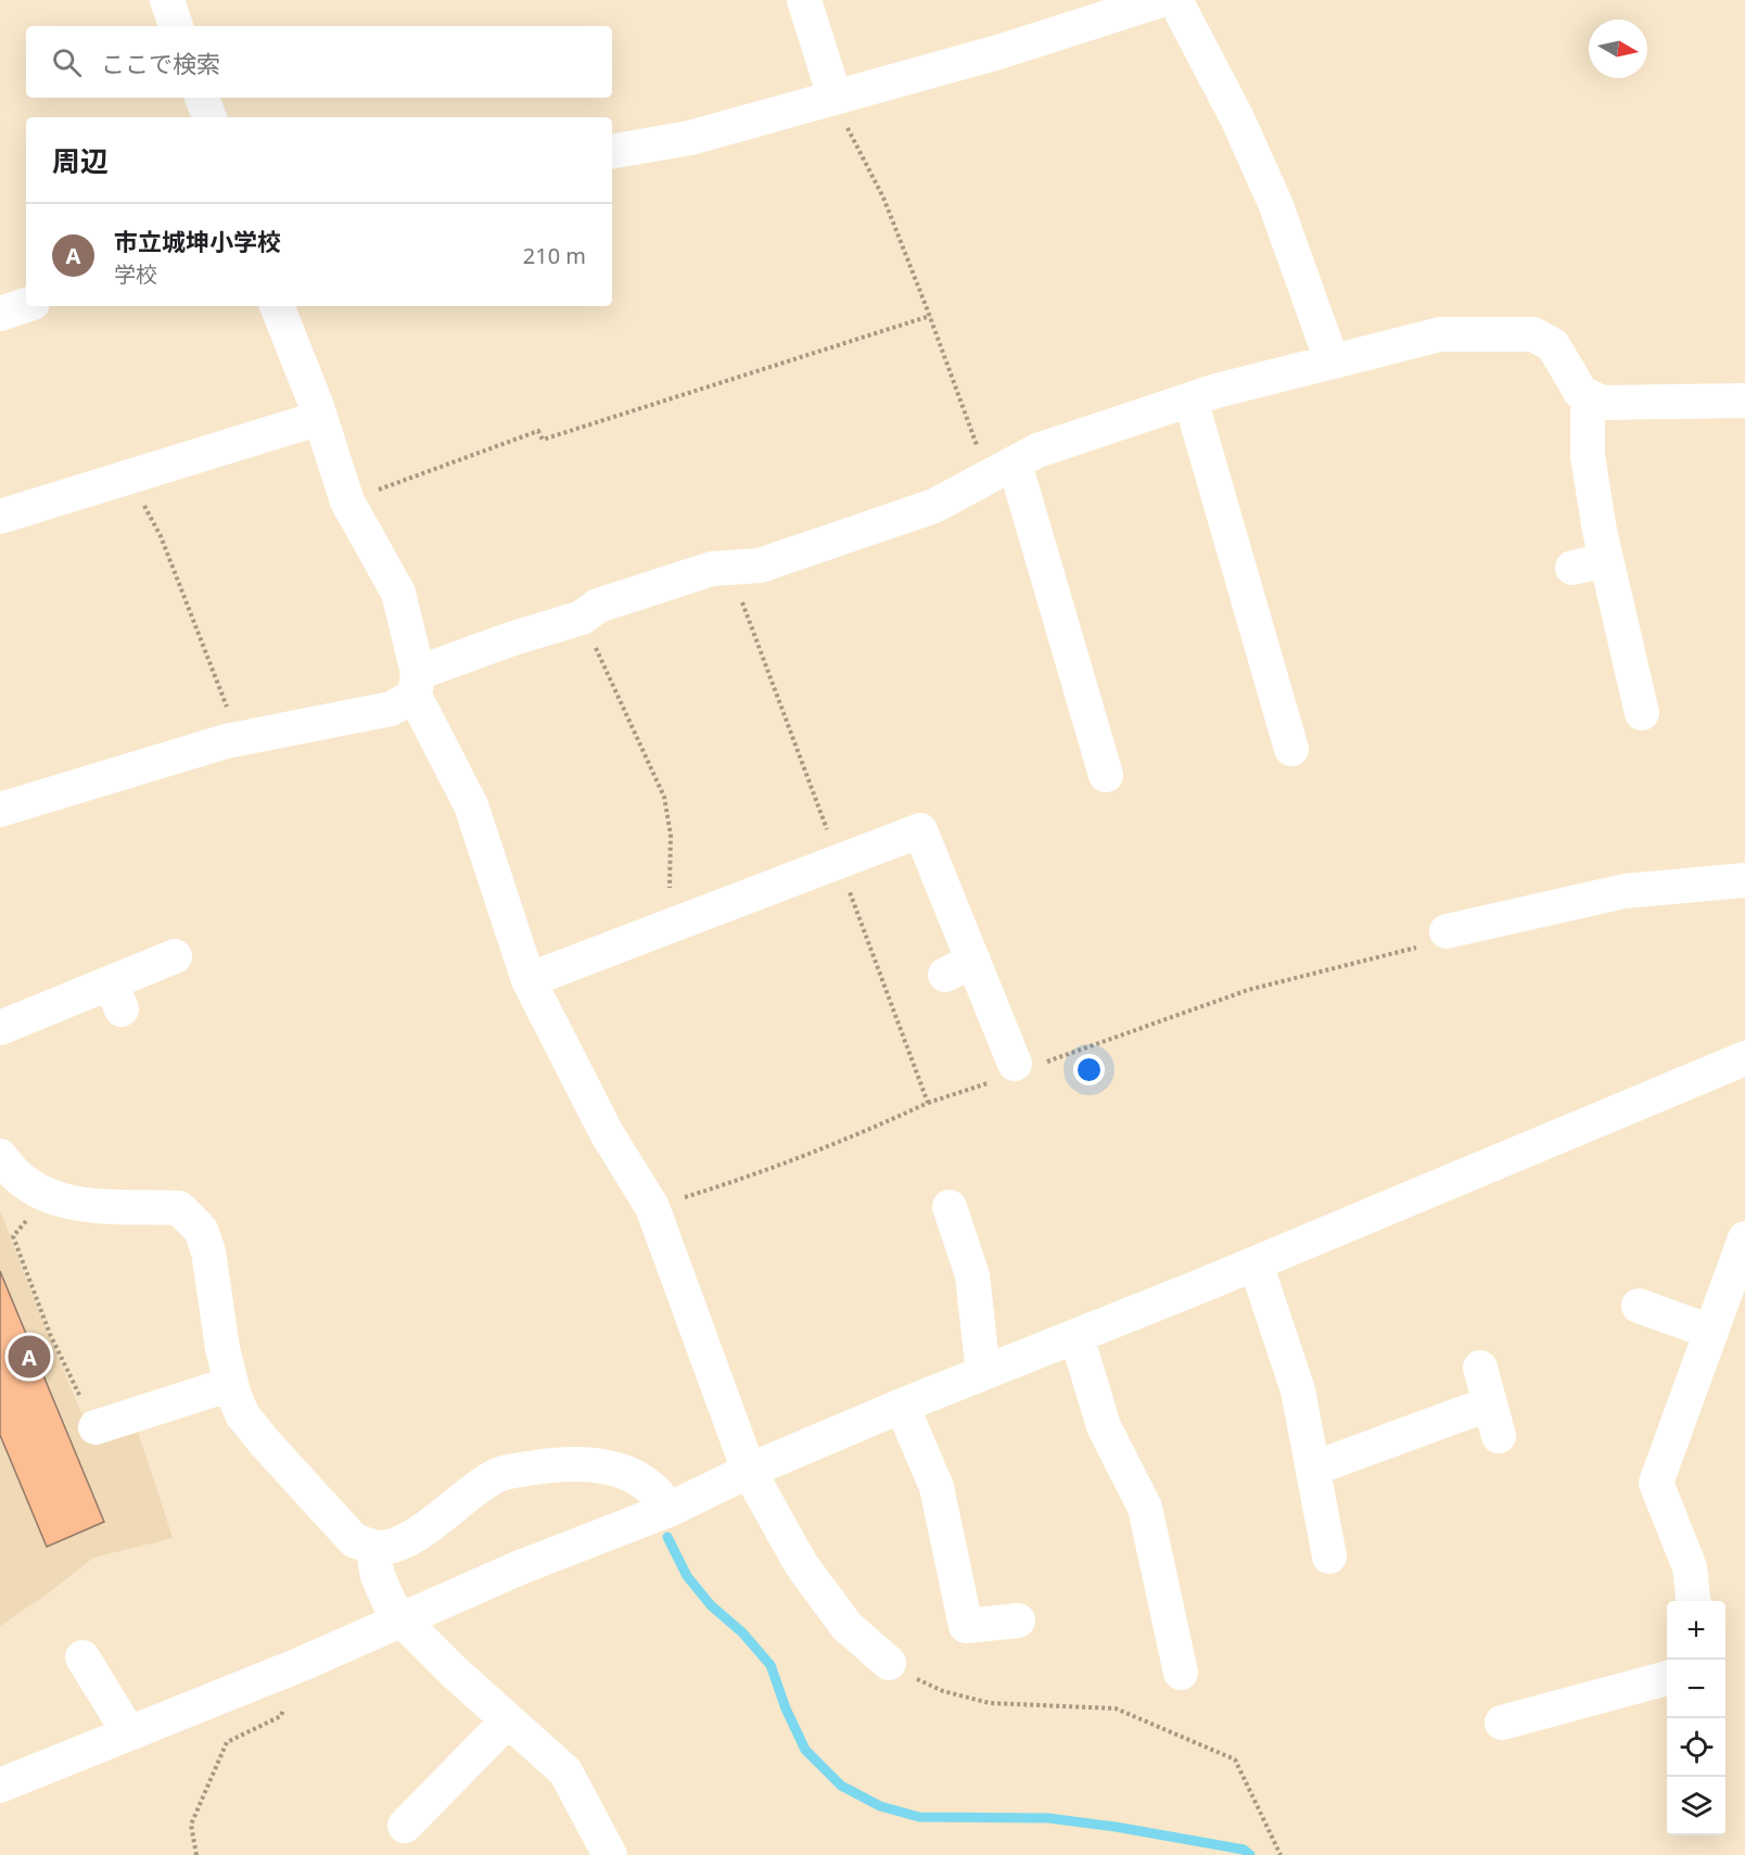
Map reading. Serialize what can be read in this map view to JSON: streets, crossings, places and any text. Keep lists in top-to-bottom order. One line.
{"north":"right","page":{"search":"ここで検索","heading":"周辺","list":[{"mark":"A","name":"市立城坤小学校","note":"学校","value":"210 m"}],"pins":"A","map_buttons":["+","−"]}}
